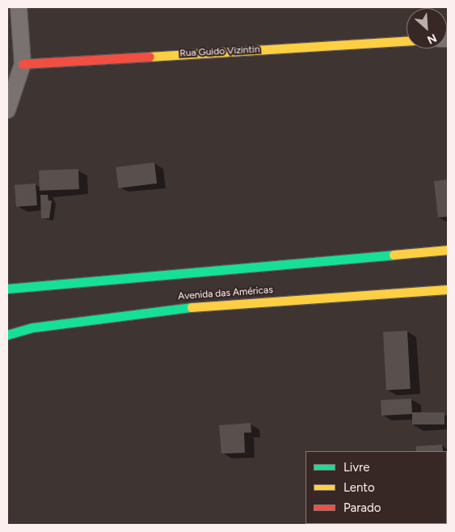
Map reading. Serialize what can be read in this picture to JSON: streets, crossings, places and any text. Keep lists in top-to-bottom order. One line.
{"streets":{"main road":["Rua Guido Vizintin","Avenida das Américas"]},"legend":["Livre","Lento","Parado"],"north":"bottom right"}
